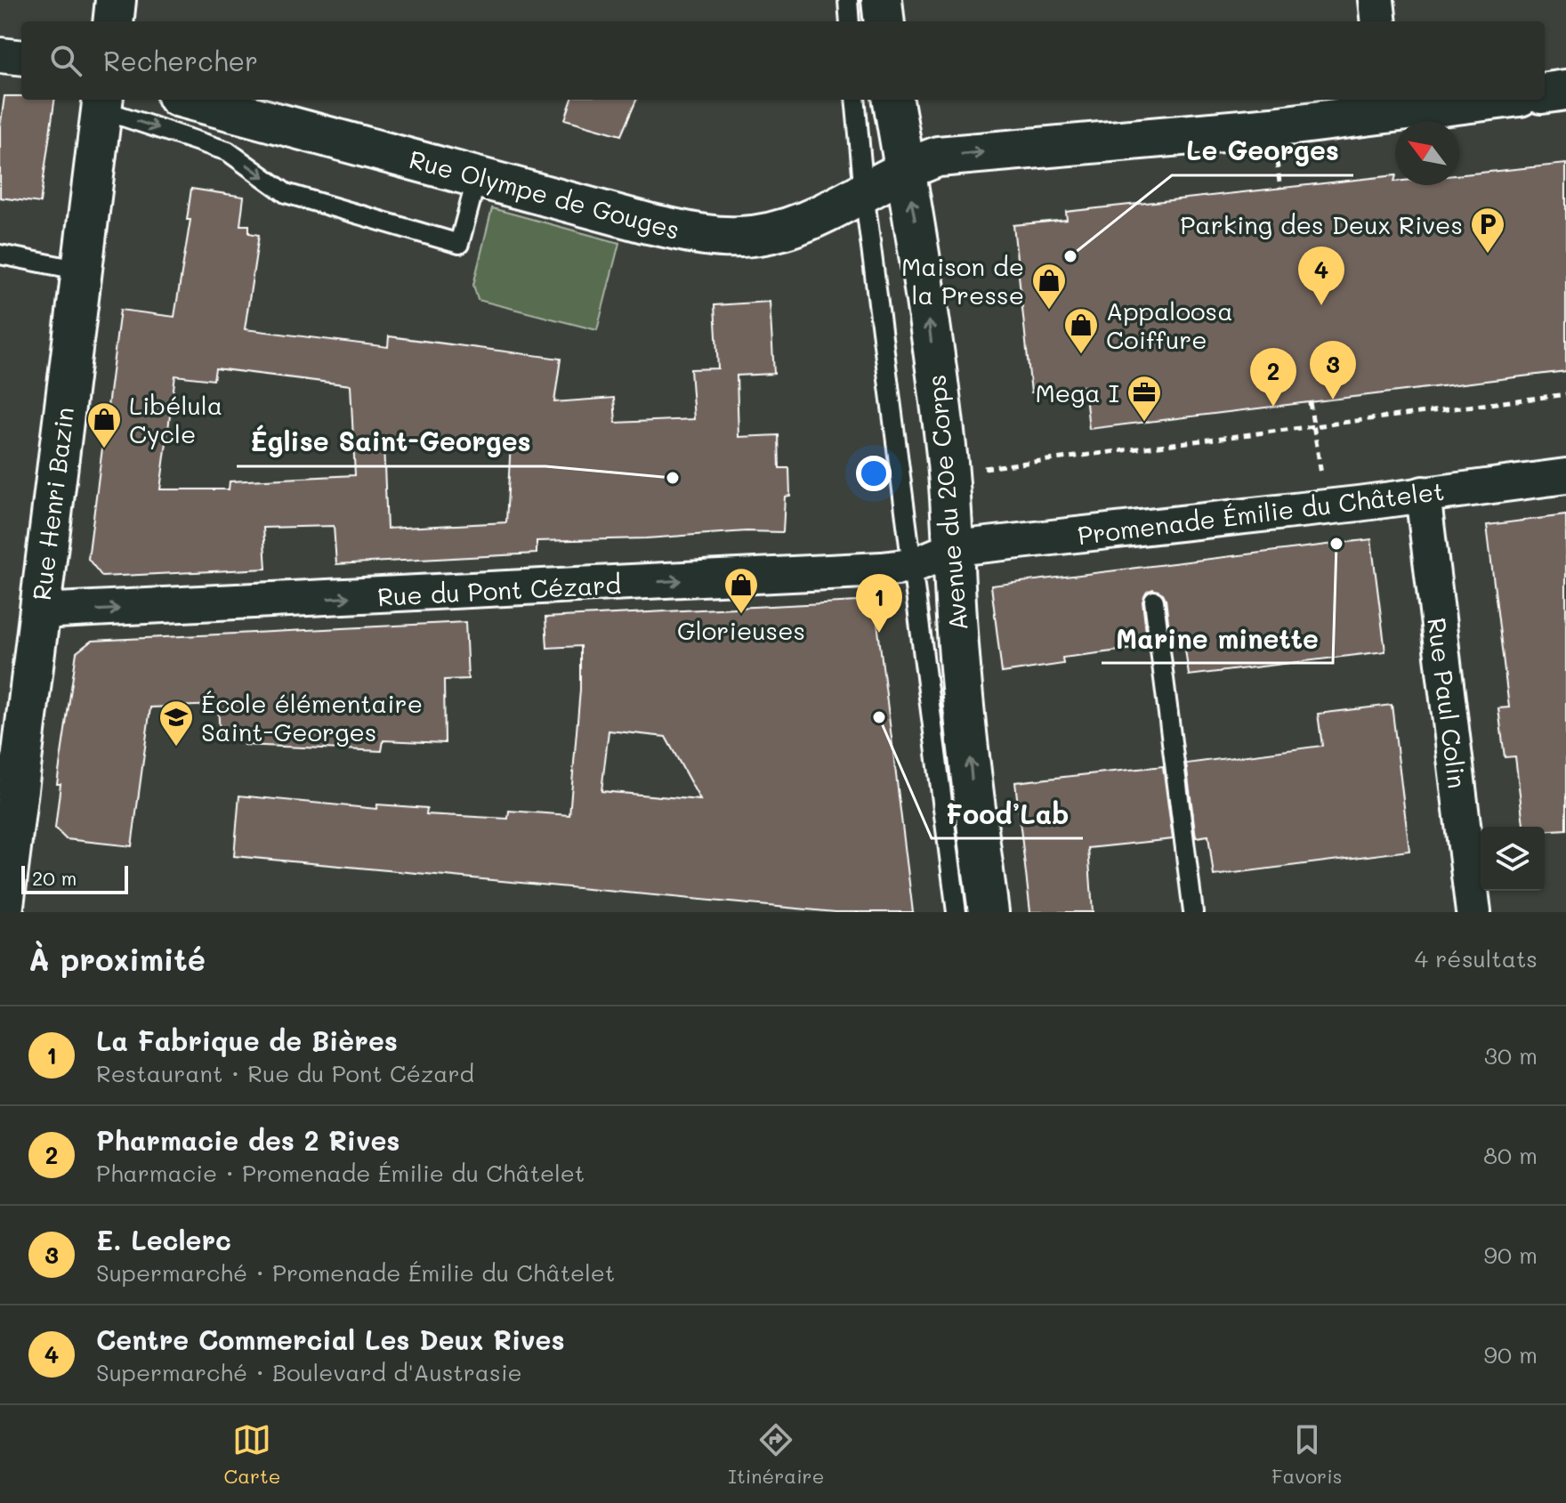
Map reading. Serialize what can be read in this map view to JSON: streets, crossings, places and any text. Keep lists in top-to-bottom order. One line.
{"streets":{"street":["Rue Olympe de Gouges","Avenue du 20e Corps","Rue Henri Bazin","Promenade Émilie du Châtelet","Rue du Pont Cézard","Rue Paul Colin"]},"crossings":[["Rue Olympe de Gouges","Avenue du 20e Corps"],["Avenue du 20e Corps","Promenade Émilie du Châtelet"],["Avenue du 20e Corps","Rue du Pont Cézard"],["Rue Henri Bazin","Rue du Pont Cézard"],["Promenade Émilie du Châtelet","Rue du Pont Cézard"],["Promenade Émilie du Châtelet","Rue Paul Colin"]],"one_way":["Rue Olympe de Gouges","Avenue du 20e Corps","Rue du Pont Cézard"],"places":{"parking":["Parking des Deux Rives"],"other":["Le Georges","Église Saint-Georges","Marine minette","Food’Lab"],"shop":["Maison de la Presse","Appaloosa Coiffure","Libélula Cycle","Glorieuses"],"office":["Mega I"],"school or university":["École élémentaire Saint-Georges"]},"scale_bar":"20 m","north":"top left","page":{"search":"Rechercher","pins":["4","3","2","1"],"scale":"20 m","heading":["À proximité","4 résultats"],"list":[{"mark":"1","name":"La Fabrique de Bières","note":"Restaurant · Rue du Pont Cézard","value":"30 m"},{"mark":"2","name":"Pharmacie des 2 Rives","note":"Pharmacie · Promenade Émilie du Châtelet","value":"80 m"},{"mark":"3","name":"E. Leclerc","note":"Supermarché · Promenade Émilie du Châtelet","value":"90 m"},{"mark":"4","name":"Centre Commercial Les Deux Rives","note":"Supermarché · Boulevard d'Austrasie","value":"90 m"}],"nav":["Carte","Itinéraire","Favoris"]}}
